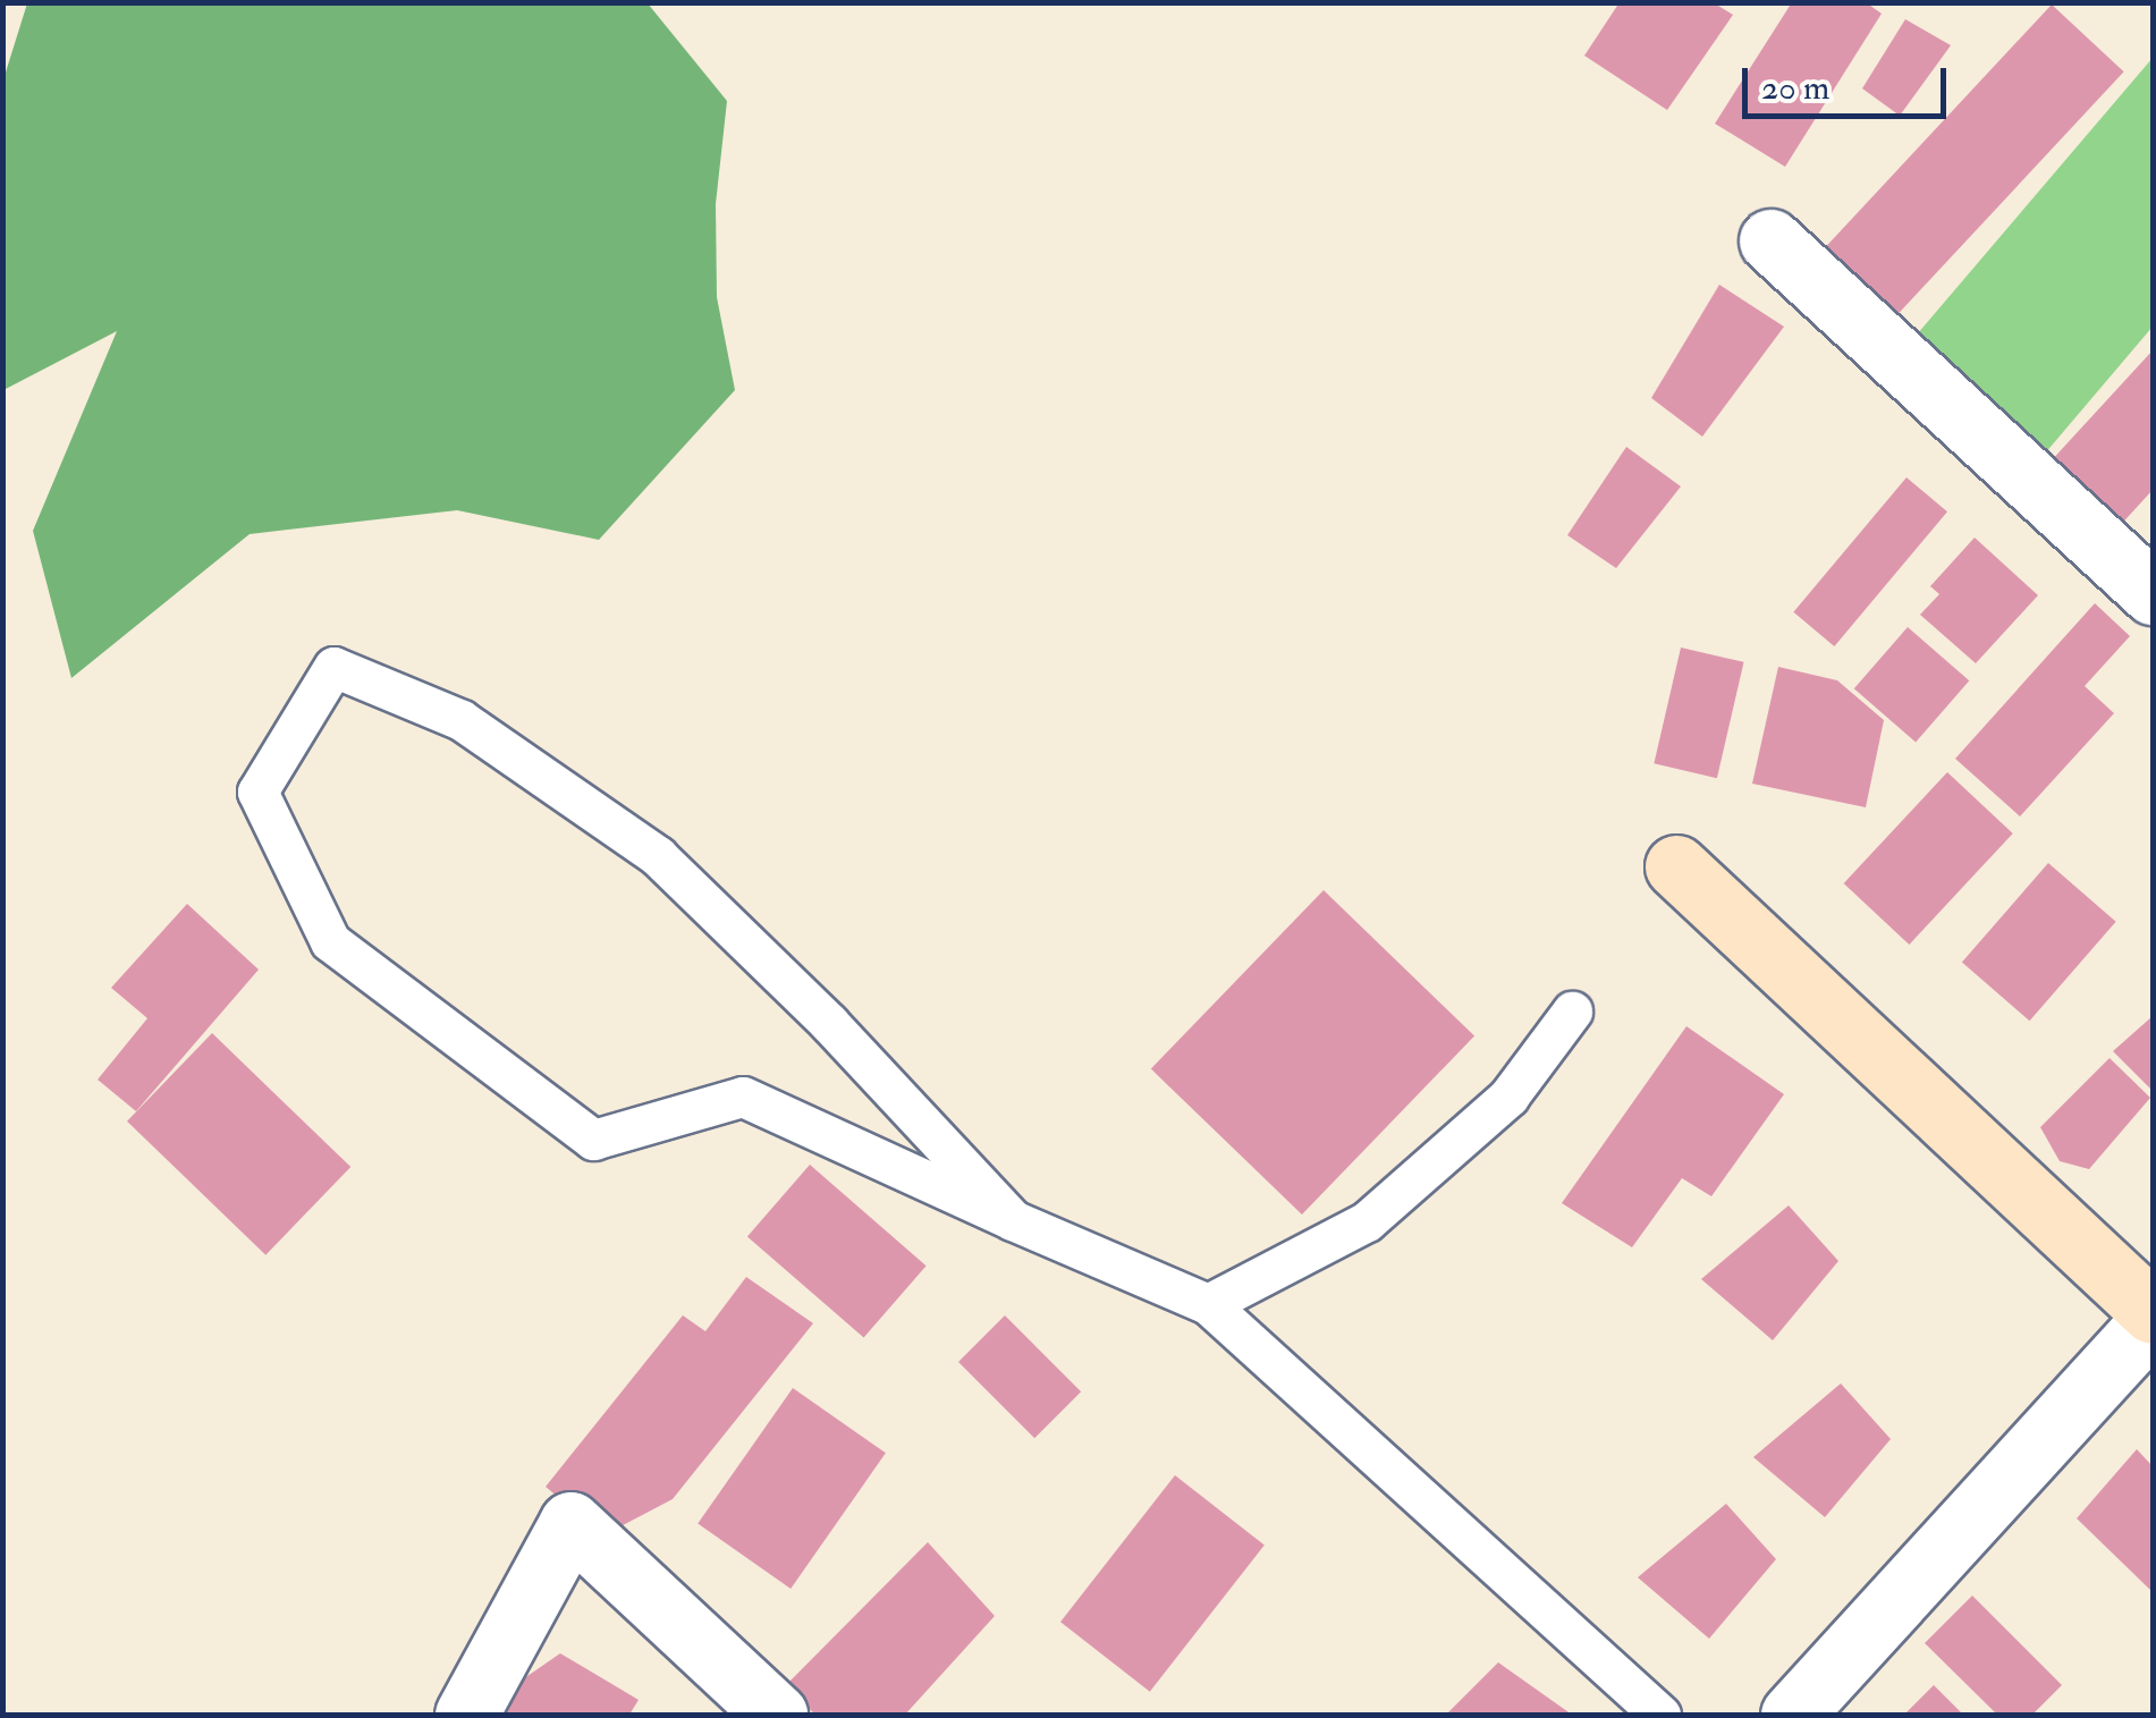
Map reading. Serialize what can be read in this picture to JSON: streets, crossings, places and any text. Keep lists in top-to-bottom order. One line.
{"scale_bar":"20 m"}
